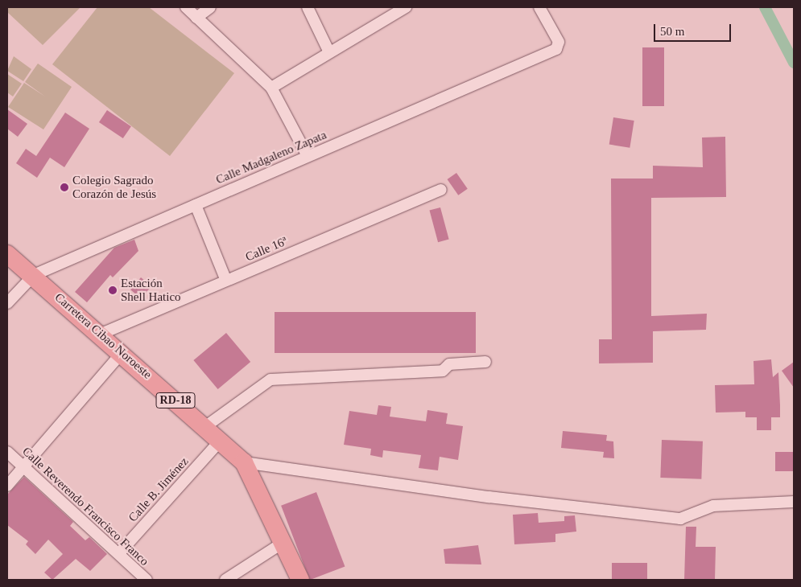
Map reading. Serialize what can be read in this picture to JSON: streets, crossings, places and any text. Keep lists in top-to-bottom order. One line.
{"streets":{"main road":["Carretera Cibao Noroeste","RD-18"],"street":["Calle Madgaleno Zapata","Calle 16ª","Calle B. Jiménez","Calle Reverendo Francisco Franco"]},"crossings":[["Calle Madgaleno Zapata","Carretera Cibao Noroeste"],["Calle 16ª","Carretera Cibao Noroeste"],["Carretera Cibao Noroeste","Calle B. Jiménez"],["Calle B. Jiménez","Calle Reverendo Francisco Franco"]],"places":["Colegio Sagrado Corazón de Jesús","Estación Shell Hatico"],"scale_bar":"50 m"}
